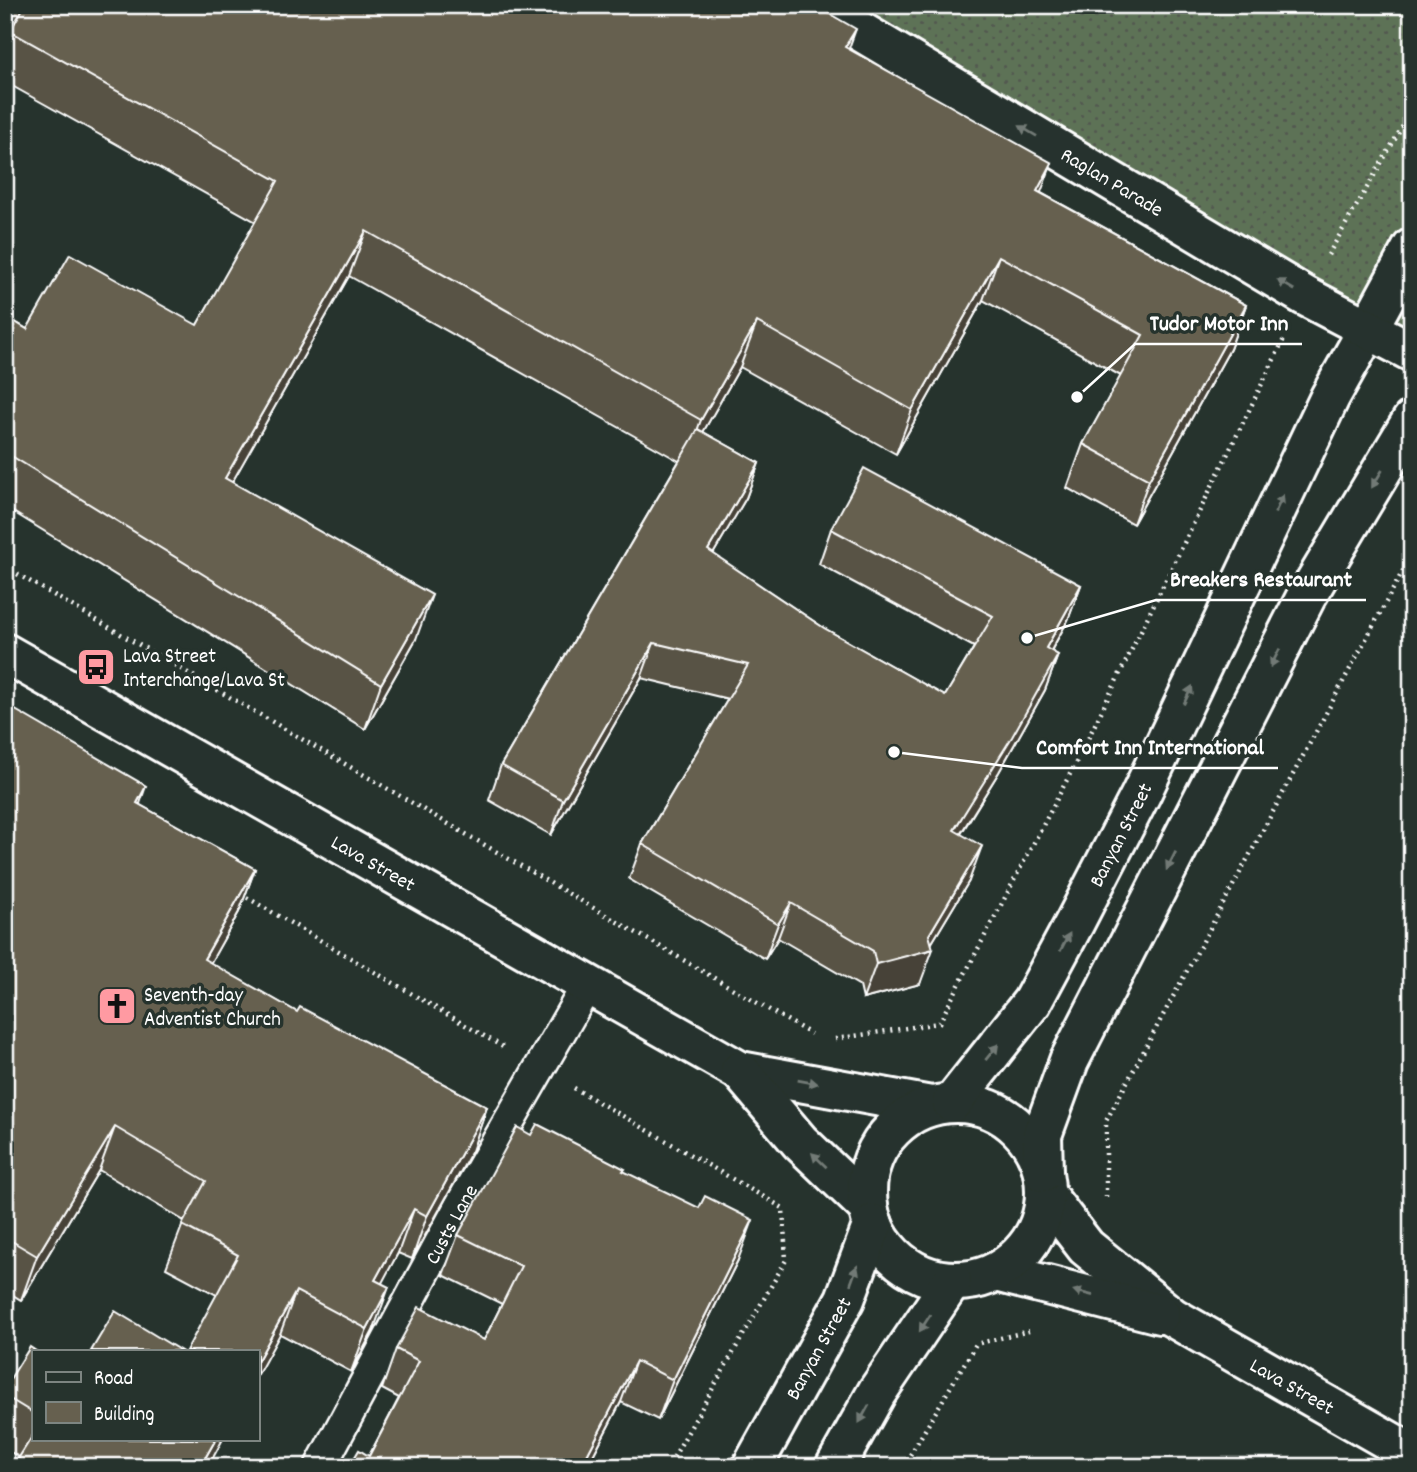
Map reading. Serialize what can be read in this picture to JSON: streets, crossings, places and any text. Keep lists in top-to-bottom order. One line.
{"streets":{"main road":["Raglan Parade","Banyan Street","Lava Street"],"lane":["Custs Lane"]},"crossings":[["Raglan Parade","Banyan Street"],["Banyan Street","Lava Street"],["Lava Street","Custs Lane"]],"one_way":["Raglan Parade"],"places":{"other":["Tudor Motor Inn","Breakers Restaurant","Comfort Inn International"],"bus stop":["Lava Street Interchange/Lava St"],"church":["Seventh-day Adventist Church"]},"legend":["Road","Building"]}
